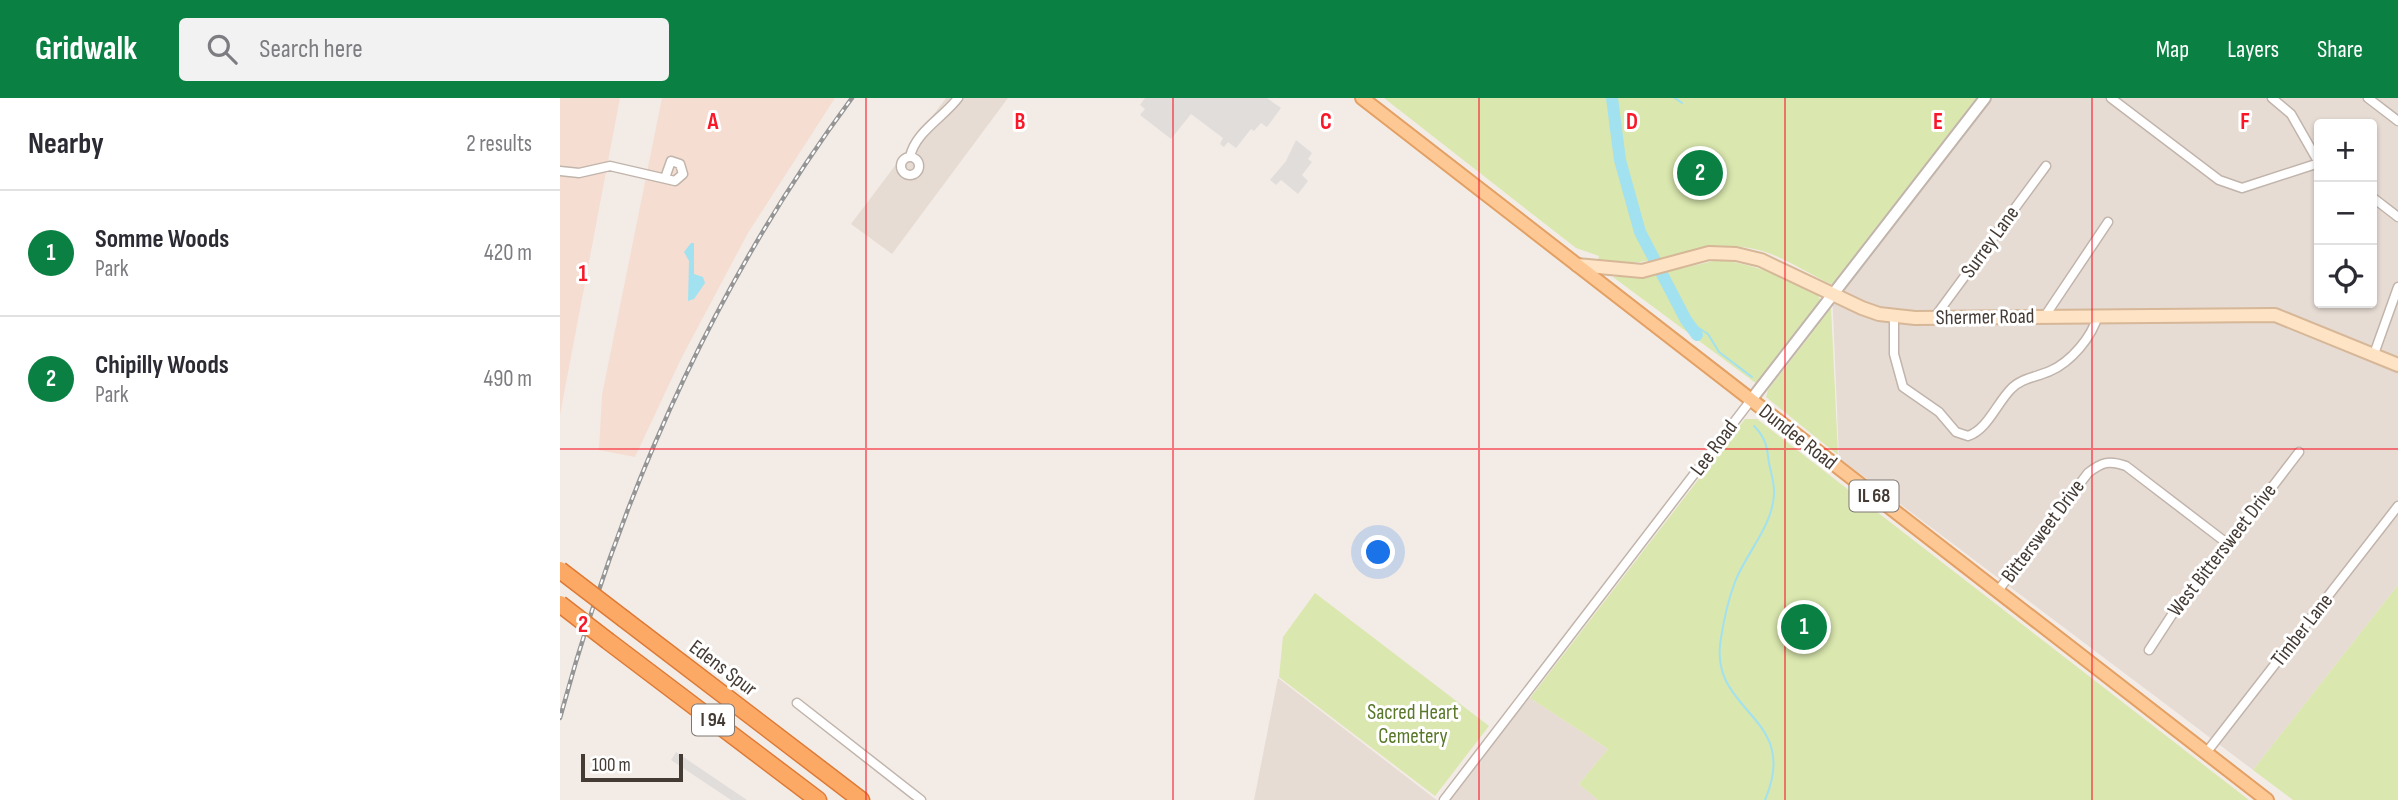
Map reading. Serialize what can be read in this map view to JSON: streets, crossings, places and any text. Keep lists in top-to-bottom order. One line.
{"streets":{"highway":["Edens Spur","I 94"],"main road":["Shermer Road","Dundee Road","IL 68"],"street":["Surrey Lane","Lee Road","Bittersweet Drive","West Bittersweet Drive","Timber Lane"]},"crossings":[["Surrey Lane","Shermer Road"],["Shermer Road","Dundee Road"],["Shermer Road","Lee Road"],["Dundee Road","Lee Road"],["Dundee Road","Bittersweet Drive"],["Dundee Road","Timber Lane"],["Bittersweet Drive","West Bittersweet Drive"]],"parks":["Sacred Heart Cemetery"],"scale_bar":"100 m","page":{"header":"Gridwalk","search":"Search here","nav":["Map","Layers","Share"],"heading":["Nearby","2 results"],"map_buttons":["+","−"],"pins":["2","1"],"list":[{"mark":"1","name":"Somme Woods","note":"Park","value":"420 m"},{"mark":"2","name":"Chipilly Woods","note":"Park","value":"490 m"}],"scale":"100 m"},"grid":{"columns":["A","B","C","D","E","F"],"rows":["1","2"]}}
